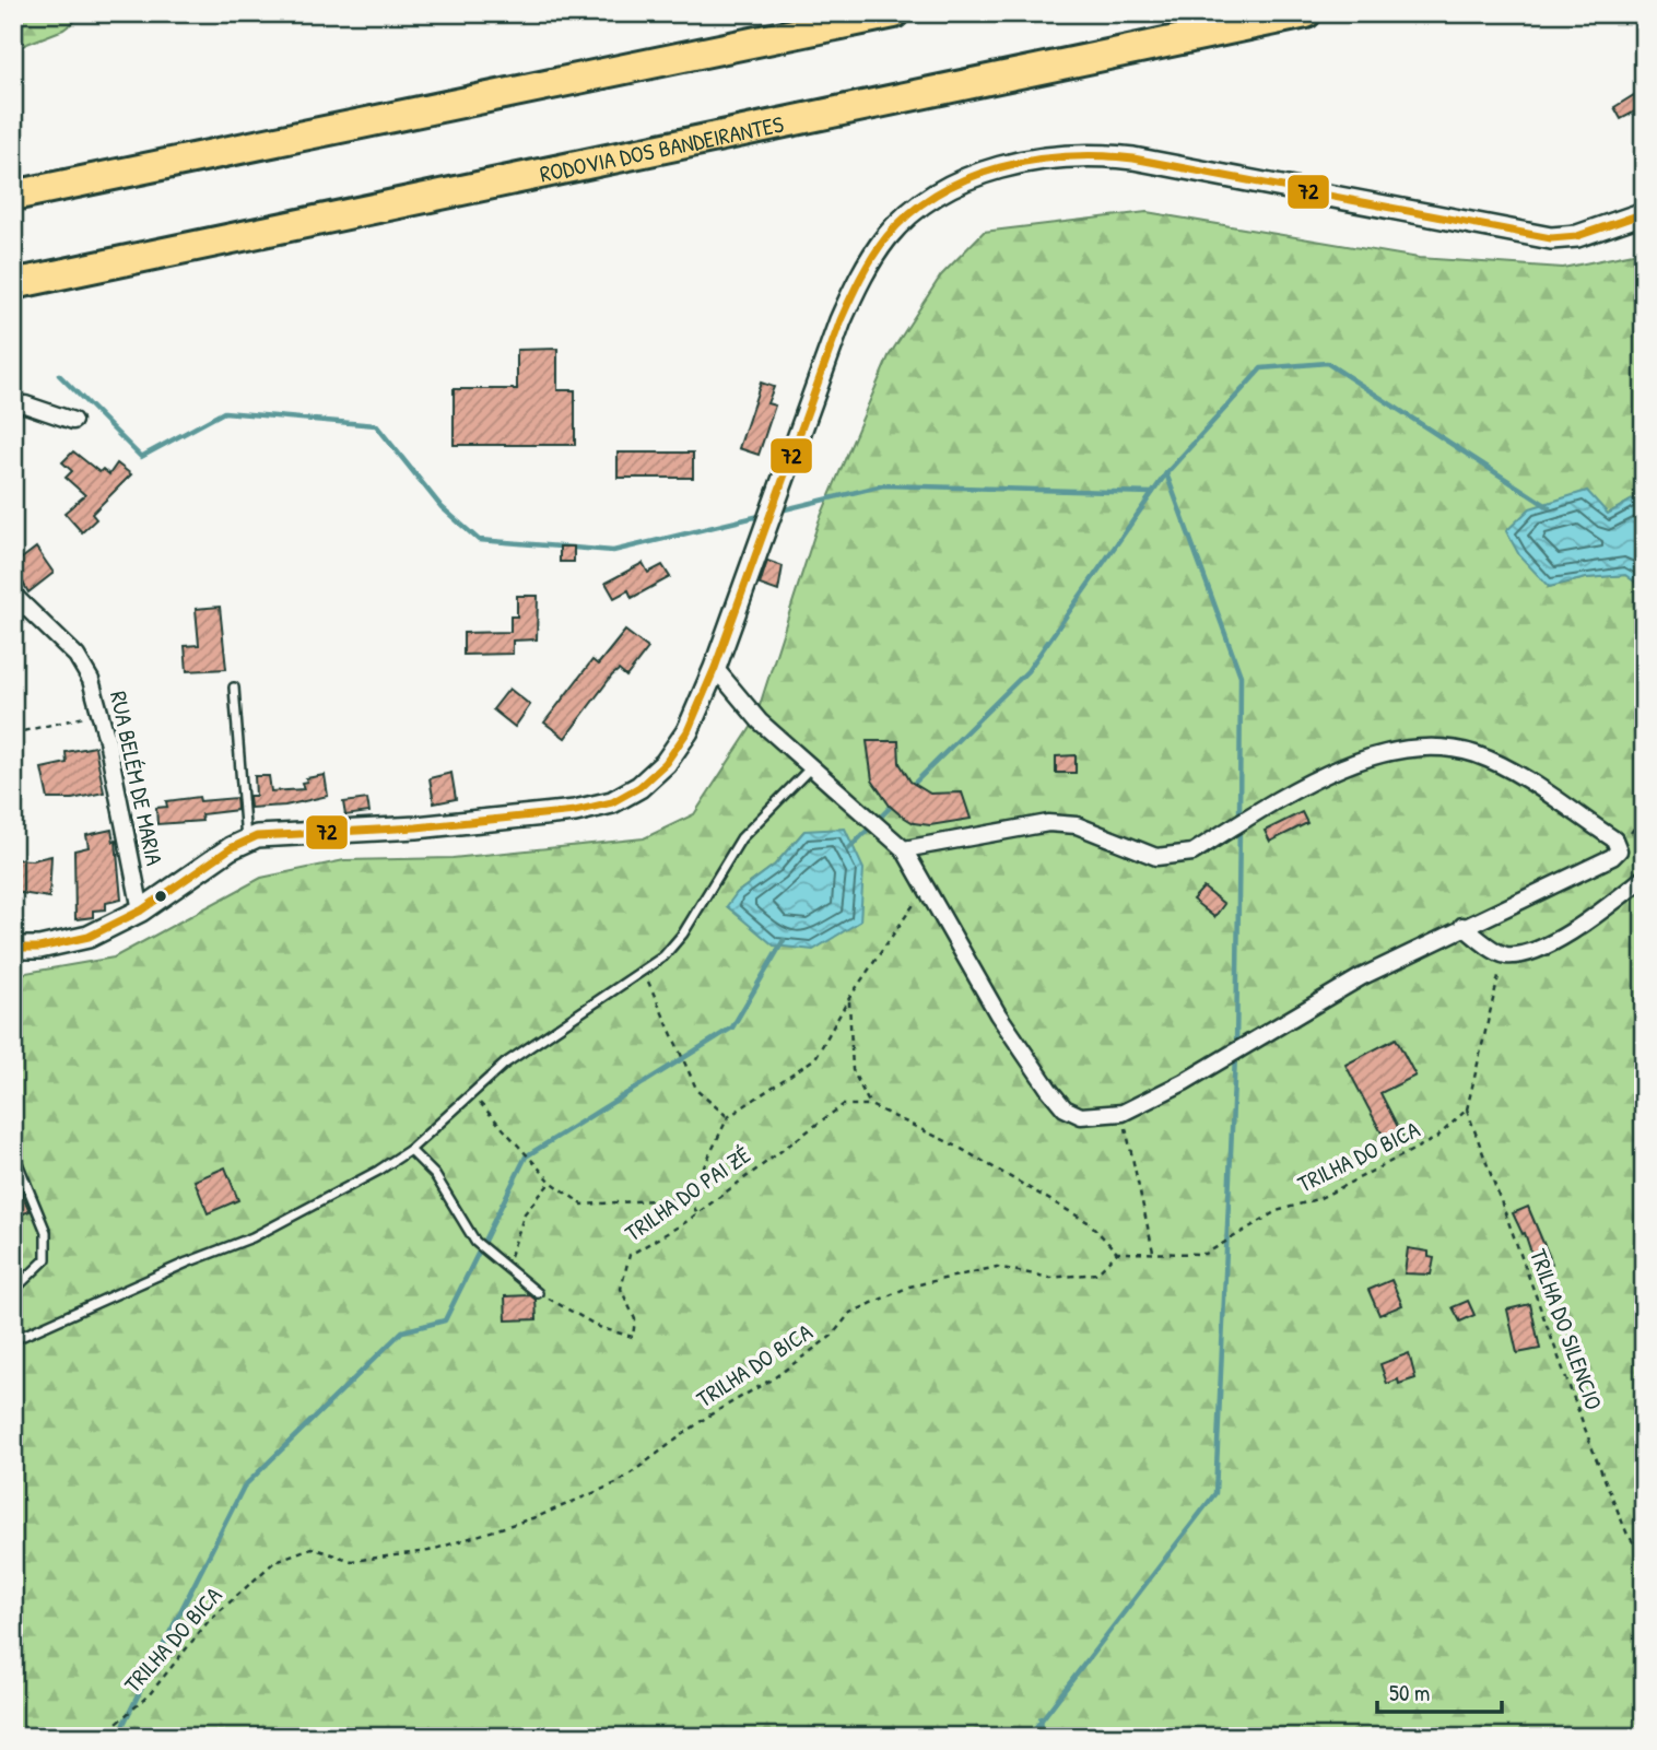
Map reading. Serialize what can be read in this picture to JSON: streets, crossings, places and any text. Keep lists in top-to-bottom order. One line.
{"streets":{"highway":["RODOVIA DOS BANDEIRANTES"],"street":["RUA BELÉM DE MARIA"],"path":["TRILHA DO BICA","TRILHA DO PAI ZÉ","TRILHA DO SILENCIO"]},"crossings":[["TRILHA DO BICA","TRILHA DO SILENCIO"]],"lines":["transit line 72"],"scale_bar":"50 m"}
